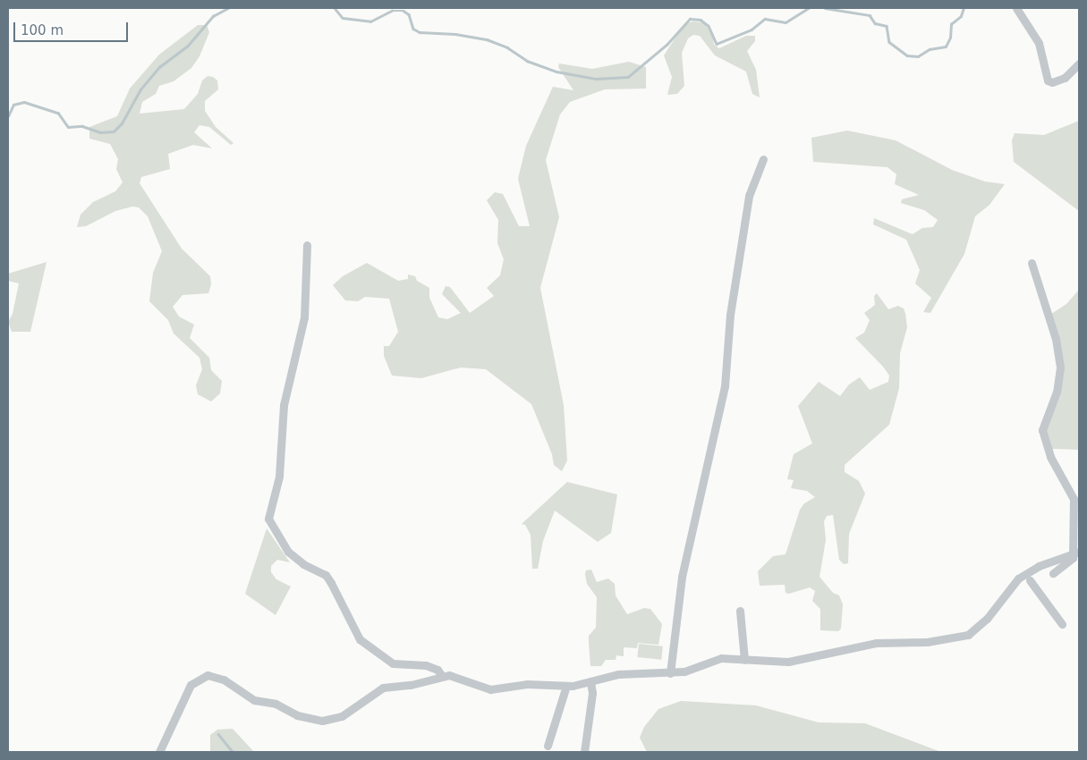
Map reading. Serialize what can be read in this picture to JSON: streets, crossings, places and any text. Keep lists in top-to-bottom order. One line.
{"scale_bar":"100 m"}
